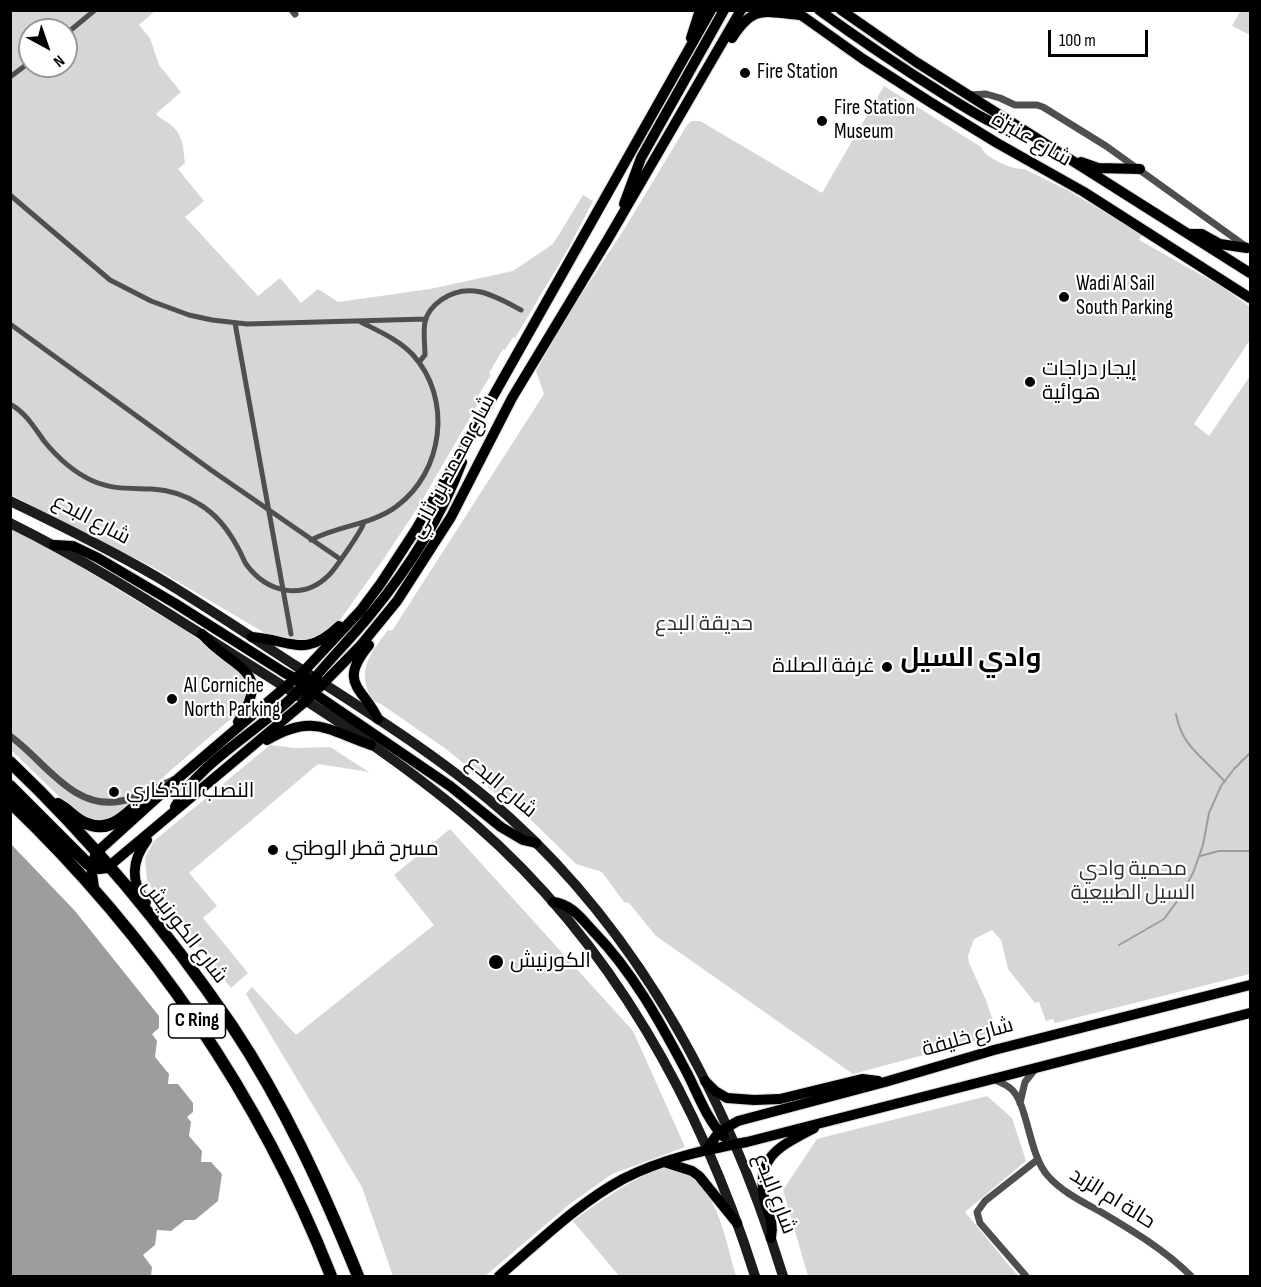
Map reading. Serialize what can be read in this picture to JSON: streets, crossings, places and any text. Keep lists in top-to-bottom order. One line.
{"streets":{"highway":["شارع الكورنيش","C Ring"],"main road":["شارع عنيزة","شارع محمد بن ثاني","شارع البدع","شارع خليفة"],"street":["حالة ام الزبد"]},"crossings":[["شارع محمد بن ثاني","شارع البدع"],["شارع محمد بن ثاني","شارع الكورنيش"],["شارع البدع","شارع خليفة"],["شارع خليفة","حالة ام الزبد"]],"districts":["وادي السيل"],"parks":["حديقة البدع","محمية وادي السيل الطبيعية"],"places":["Fire Station","Fire Station Museum","Wadi Al Sail South Parking","إيجار دراجات هوائية","غرفة الصلاة","Al Corniche North Parking","النصب التذكاري","مسرح قطر الوطني","الكورنيش"],"scale_bar":"100 m","north":"bottom right"}
